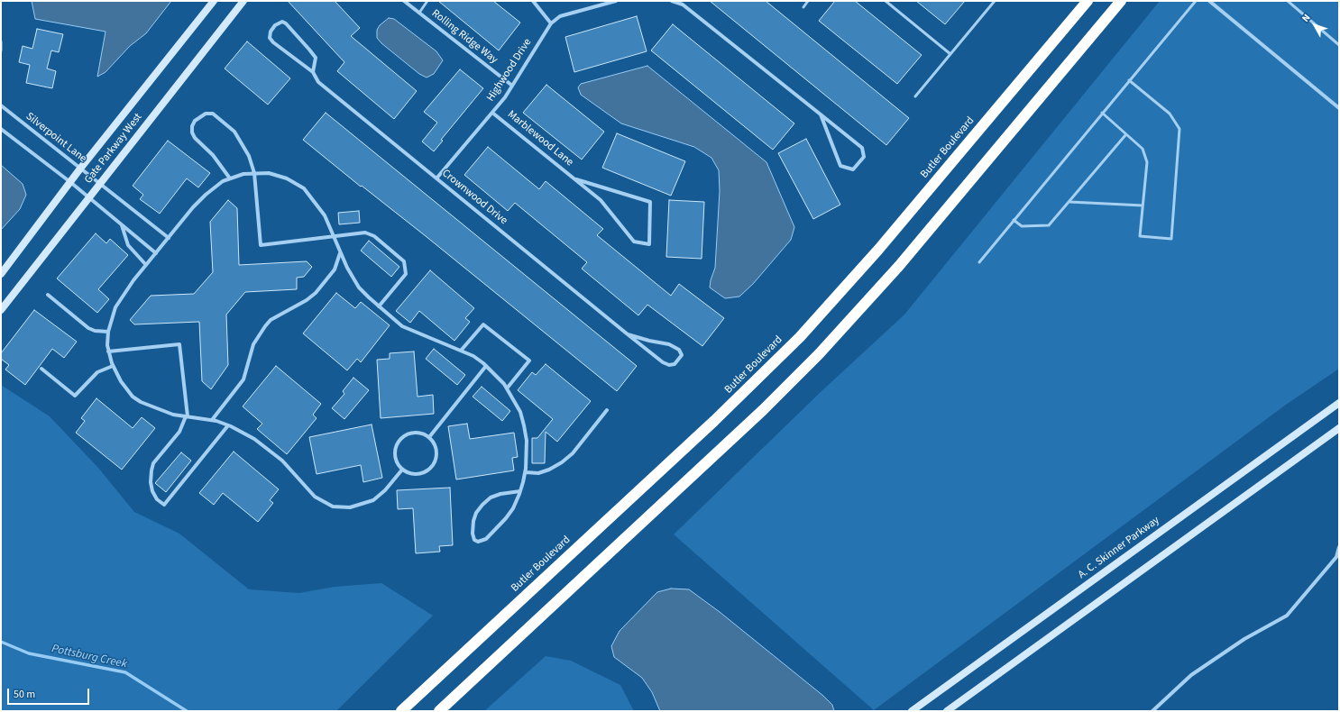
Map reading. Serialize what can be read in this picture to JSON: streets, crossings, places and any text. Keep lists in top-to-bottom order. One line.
{"streets":{"highway":["Butler Boulevard"],"main road":["Gate Parkway West","A. C. Skinner Parkway"],"street":["Rolling Ridge Way","Highwood Drive","Silverpoint Lane","Marblewood Lane","Crownwood Drive"]},"crossings":[["Rolling Ridge Way","Highwood Drive"],["Highwood Drive","Marblewood Lane"],["Highwood Drive","Crownwood Drive"],["Silverpoint Lane","Gate Parkway West"]],"water":["Pottsburg Creek"],"scale_bar":"50 m","north":"top left"}
